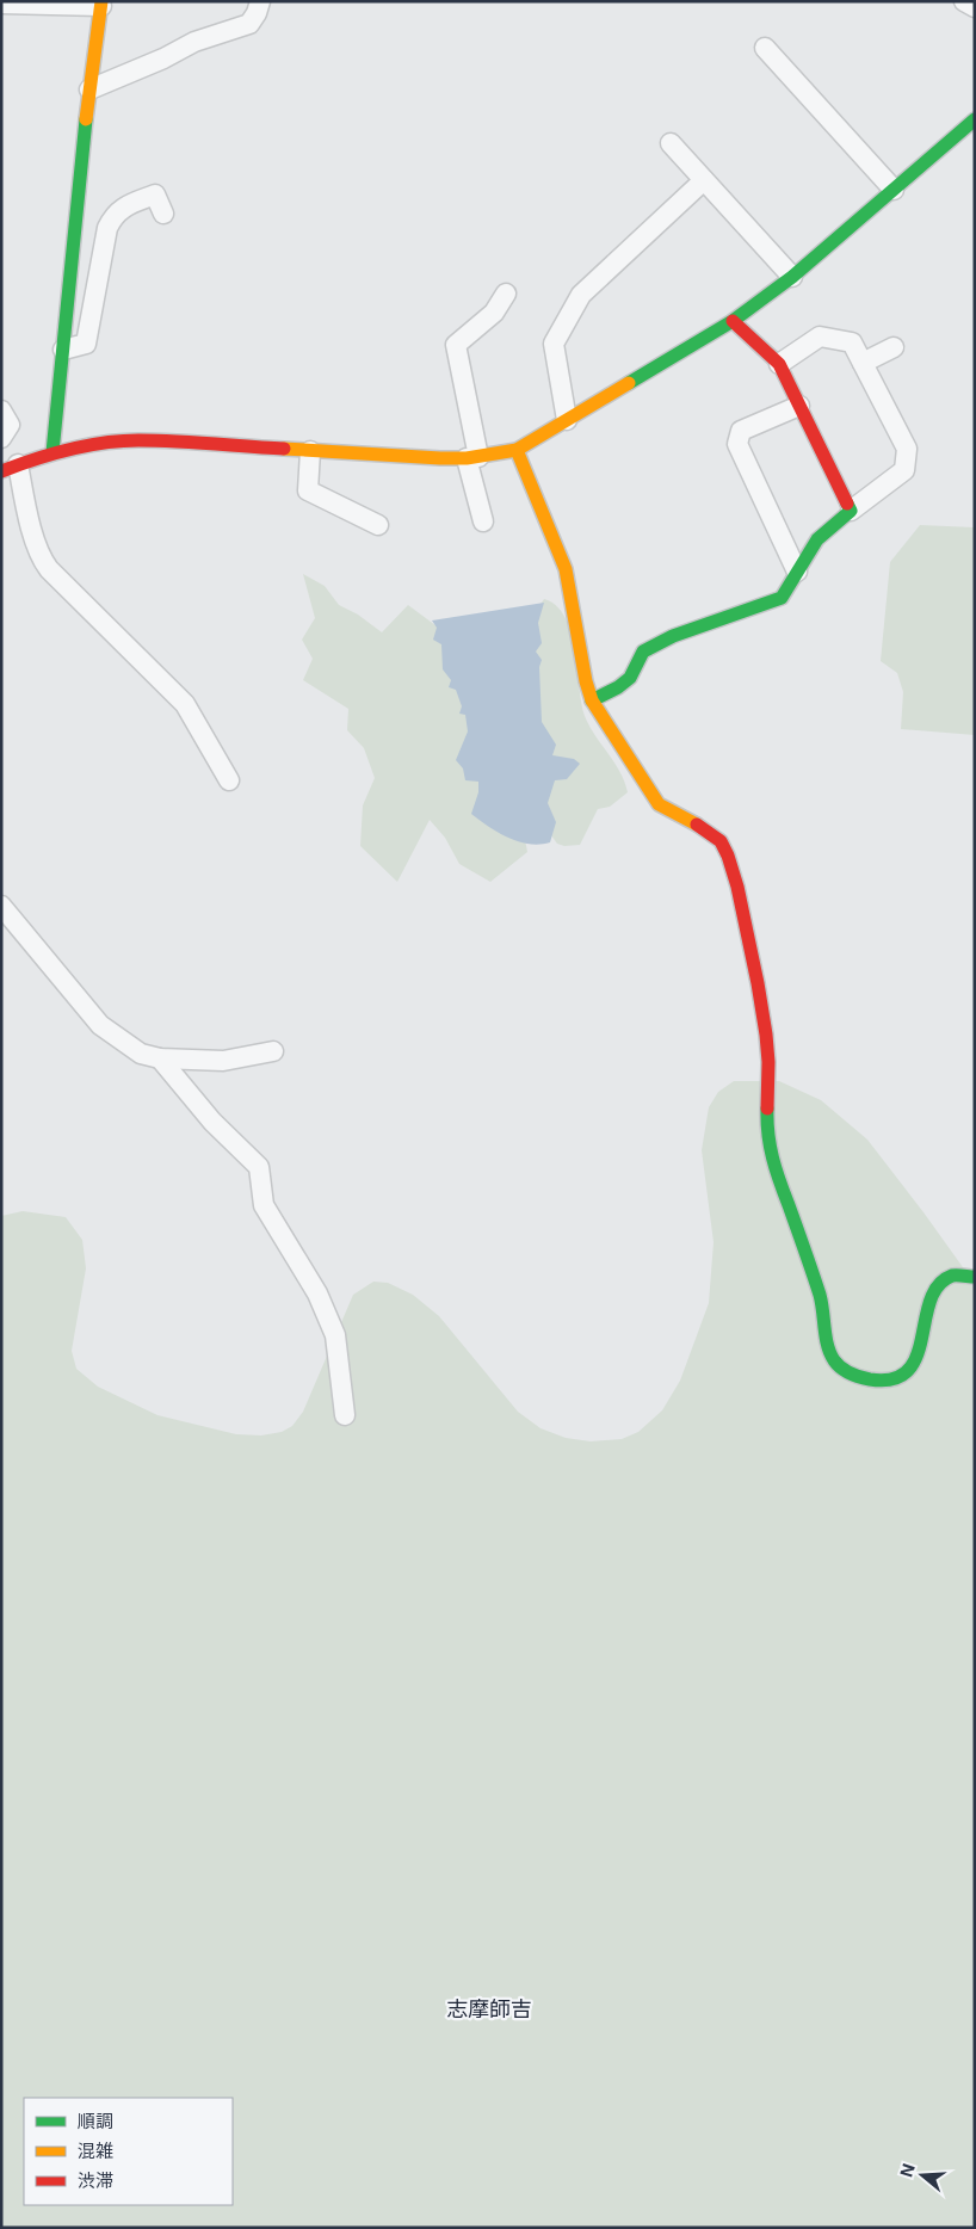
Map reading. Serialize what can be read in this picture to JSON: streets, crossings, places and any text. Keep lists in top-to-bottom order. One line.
{"districts":["志摩師吉"],"legend":["順調","混雑","渋滞"],"north":"left"}
